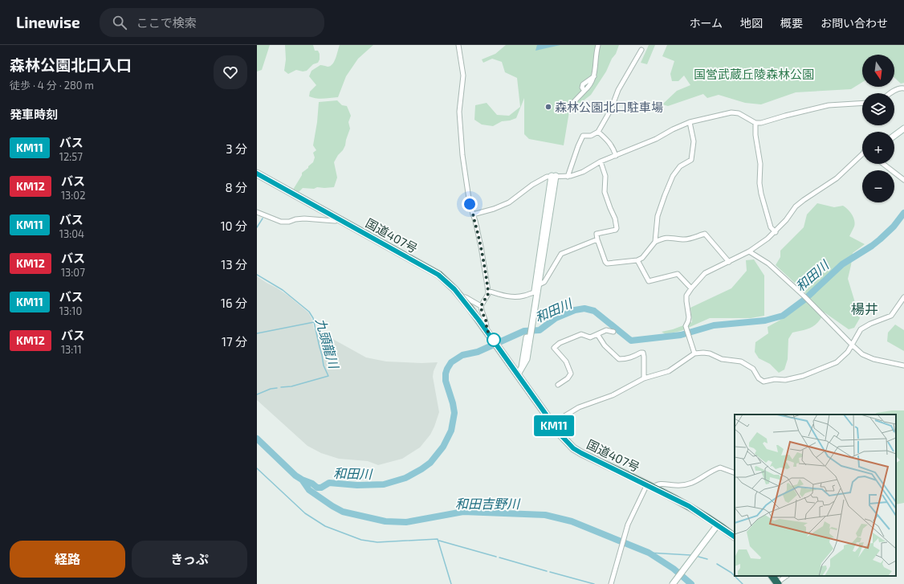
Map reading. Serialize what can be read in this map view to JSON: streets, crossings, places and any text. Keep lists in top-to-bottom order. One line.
{"streets":{"highway":["国道407号"]},"districts":["楊井"],"water":["和田川","九頭龍川","和田吉野川"],"parks":["国営武蔵丘陵森林公園"],"places":["森林公園北口駐車場"],"lines":["bus line KM11"],"north":"bottom","page":{"header":"Linewise","search":"ここで検索","nav":["ホーム","地図","概要","お問い合わせ"],"heading":[["森林公園北口入口","徒歩 · 4 分 · 280 m"],"発車時刻"],"on_map":"KM11","map_buttons":["+","−"],"list":[{"mark":"KM11","name":"バス","note":"12:57","value":"3 分"},{"mark":"KM12","name":"バス","note":"13:02","value":"8 分"},{"mark":"KM11","name":"バス","note":"13:04","value":"10 分"},{"mark":"KM12","name":"バス","note":"13:07","value":"13 分"},{"mark":"KM11","name":"バス","note":"13:10","value":"16 分"},{"mark":"KM12","name":"バス","note":"13:11","value":"17 分"}],"buttons":["経路","きっぷ"]}}
